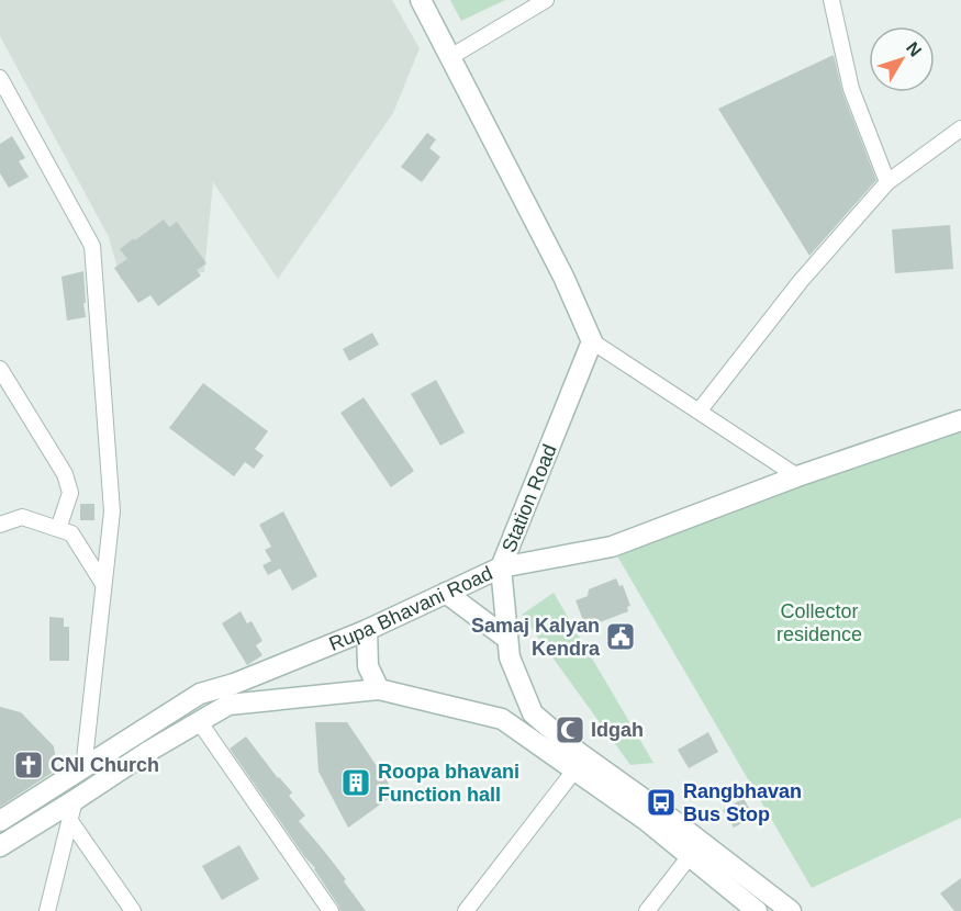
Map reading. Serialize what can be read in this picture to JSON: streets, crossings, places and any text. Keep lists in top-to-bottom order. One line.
{"streets":{"main road":["Station Road","Rupa Bhavani Road"]},"crossings":[["Station Road","Rupa Bhavani Road"]],"parks":["Collector residence"],"places":{"public building":["Samaj Kalyan Kendra"],"mosque":["Idgah"],"church":["CNI Church"],"building":["Roopa bhavani Function hall"],"bus stop":["Rangbhavan Bus Stop"]},"north":"top right"}
